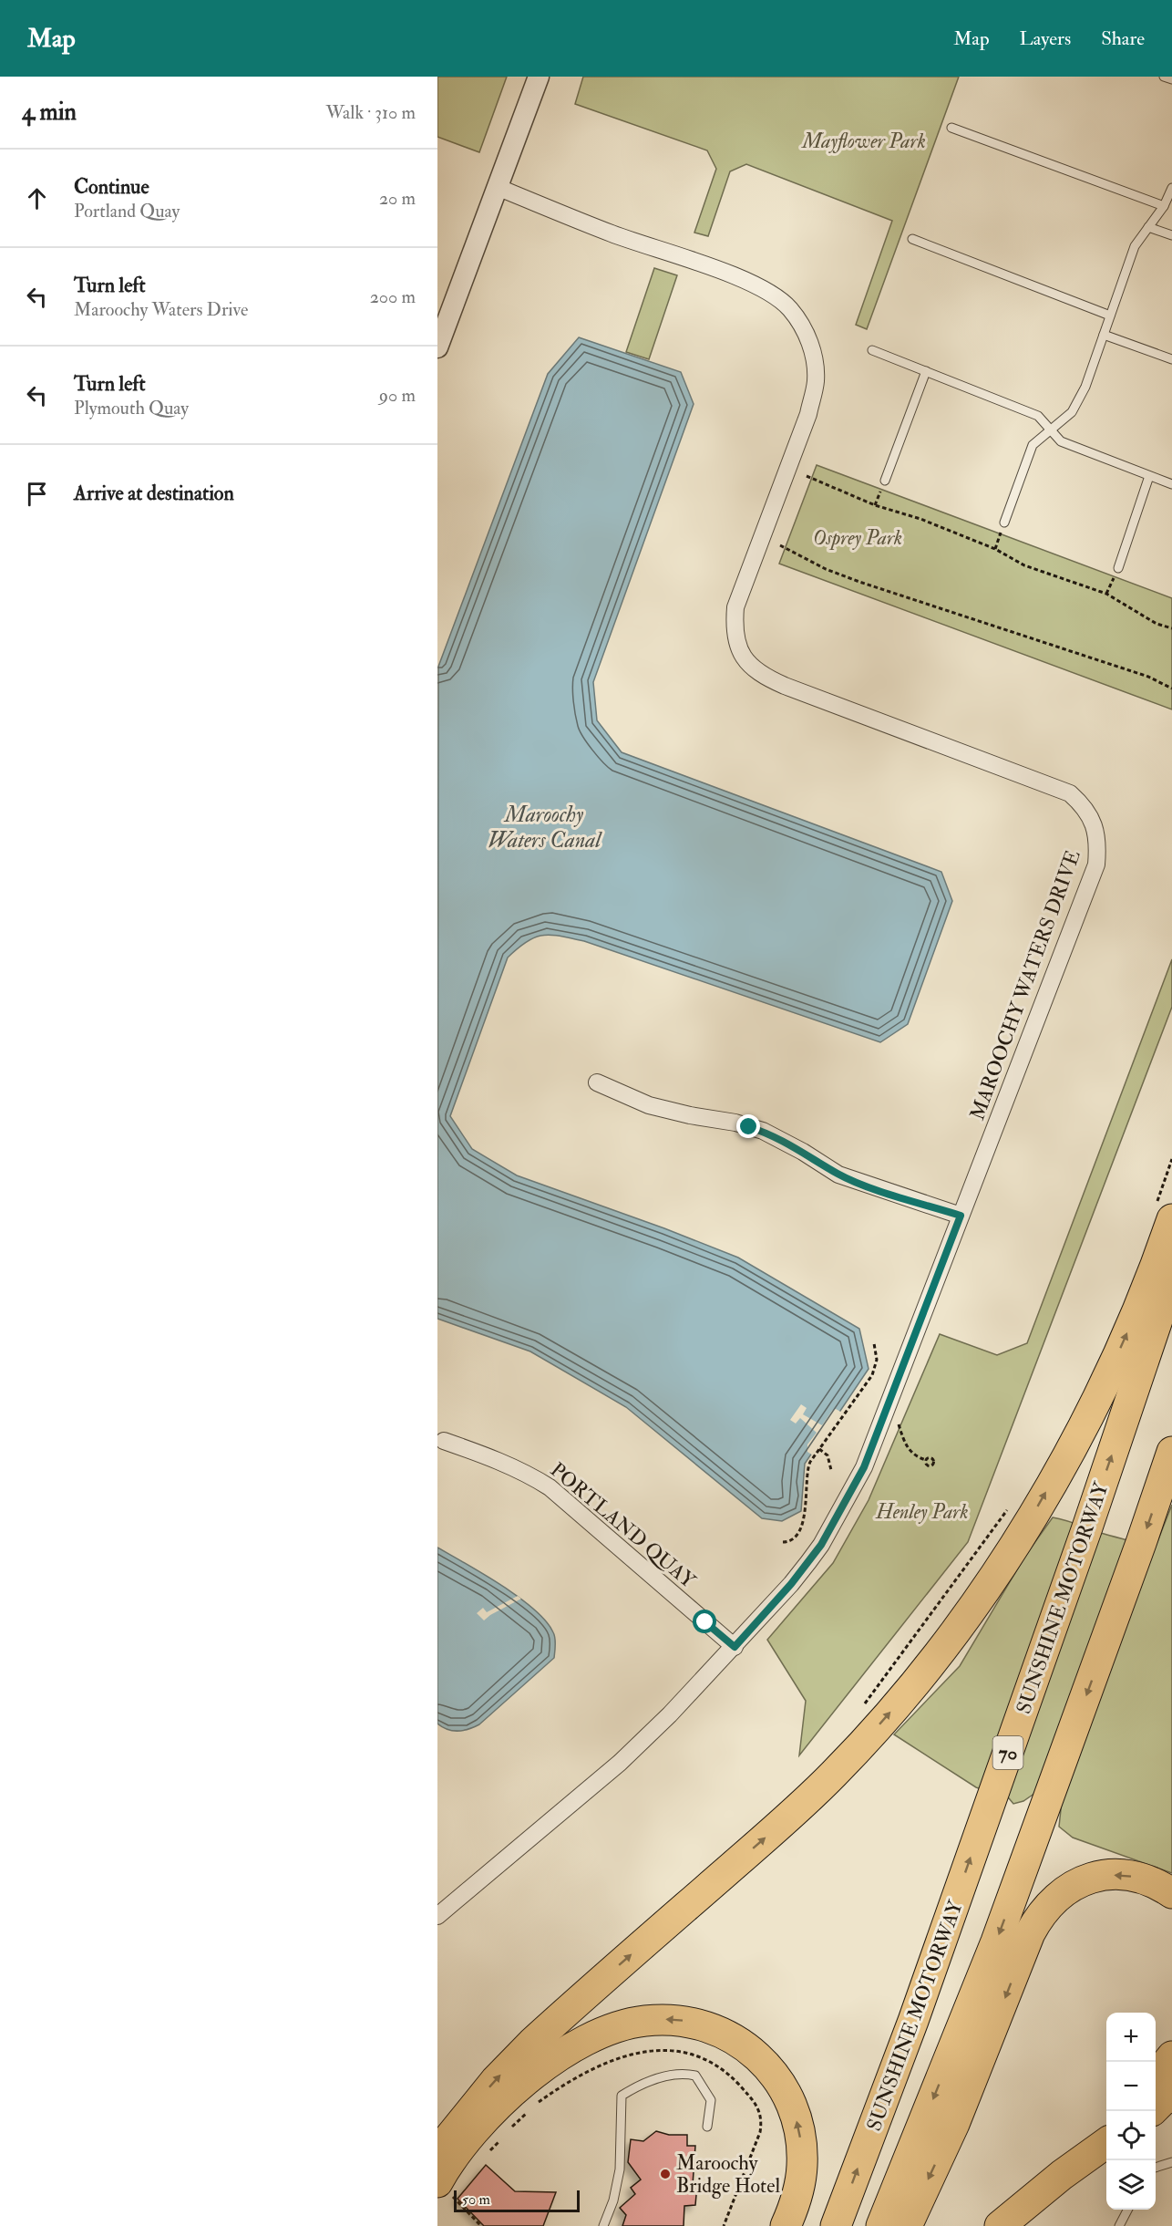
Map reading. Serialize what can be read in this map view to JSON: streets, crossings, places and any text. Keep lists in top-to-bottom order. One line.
{"streets":{"highway":["SUNSHINE MOTORWAY","70"],"street":["MAROOCHY WATERS DRIVE","PORTLAND QUAY"]},"crossings":[["MAROOCHY WATERS DRIVE","PORTLAND QUAY"]],"water":["Maroochy Waters Canal"],"parks":["Mayflower Park","Osprey Park","Henley Park"],"places":["Maroochy Bridge Hotel"],"scale_bar":"50 m","page":{"header":"Map","nav":["Map","Layers","Share"],"heading":["4 min","Walk · 310 m"],"list":[["Continue","Portland Quay","20 m"],["Turn left","Maroochy Waters Drive","200 m"],["Turn left","Plymouth Quay","90 m"],"Arrive at destination"],"map_buttons":["+","−"],"scale":"50 m"}}
